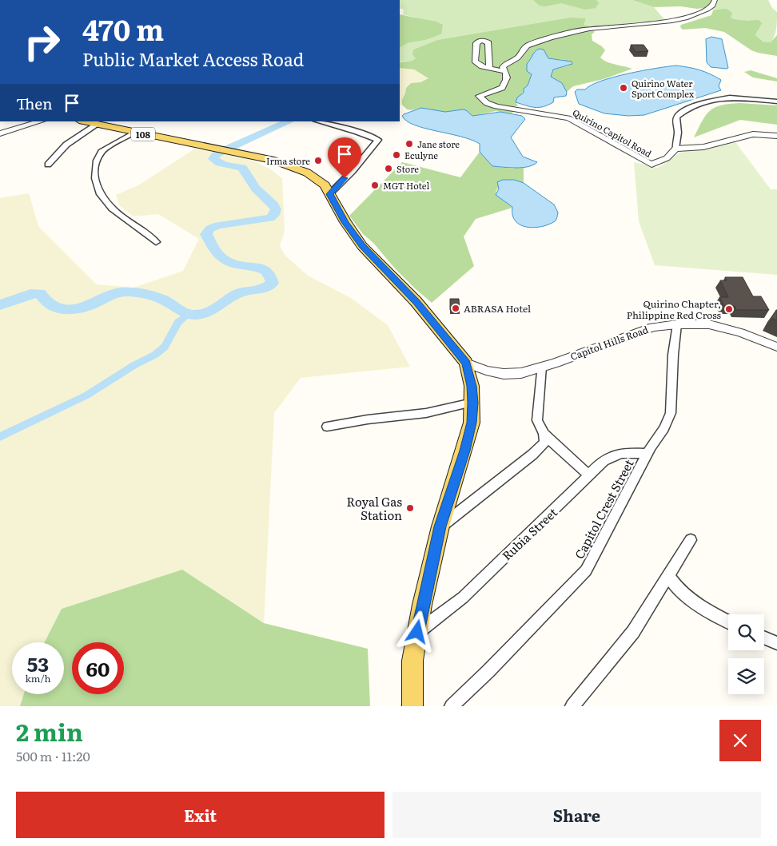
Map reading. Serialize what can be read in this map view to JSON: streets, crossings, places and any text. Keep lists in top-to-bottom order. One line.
{"streets":{"main road":["108"],"street":["Quirino Capitol Road","Capitol Hills Road","Capitol Crest Street","Rubia Street"]},"crossings":[["108","Capitol Hills Road"],["108","Rubia Street"],["Capitol Hills Road","Capitol Crest Street"],["Capitol Crest Street","Rubia Street"]],"places":["Quirino Water Sport Complex","Jane store","Eculyne","Irma store","Store","MGT Hotel","ABRASA Hotel","Quirino Chapter, Philippine Red Cross","Royal Gas Station"],"page":{"turn":["470 m","Public Market Access Road"],"then":"Then","speed":"53 km/h","limit":"60","heading":["2 min","500 m · 11:20"],"buttons":["Exit","Share"]}}
